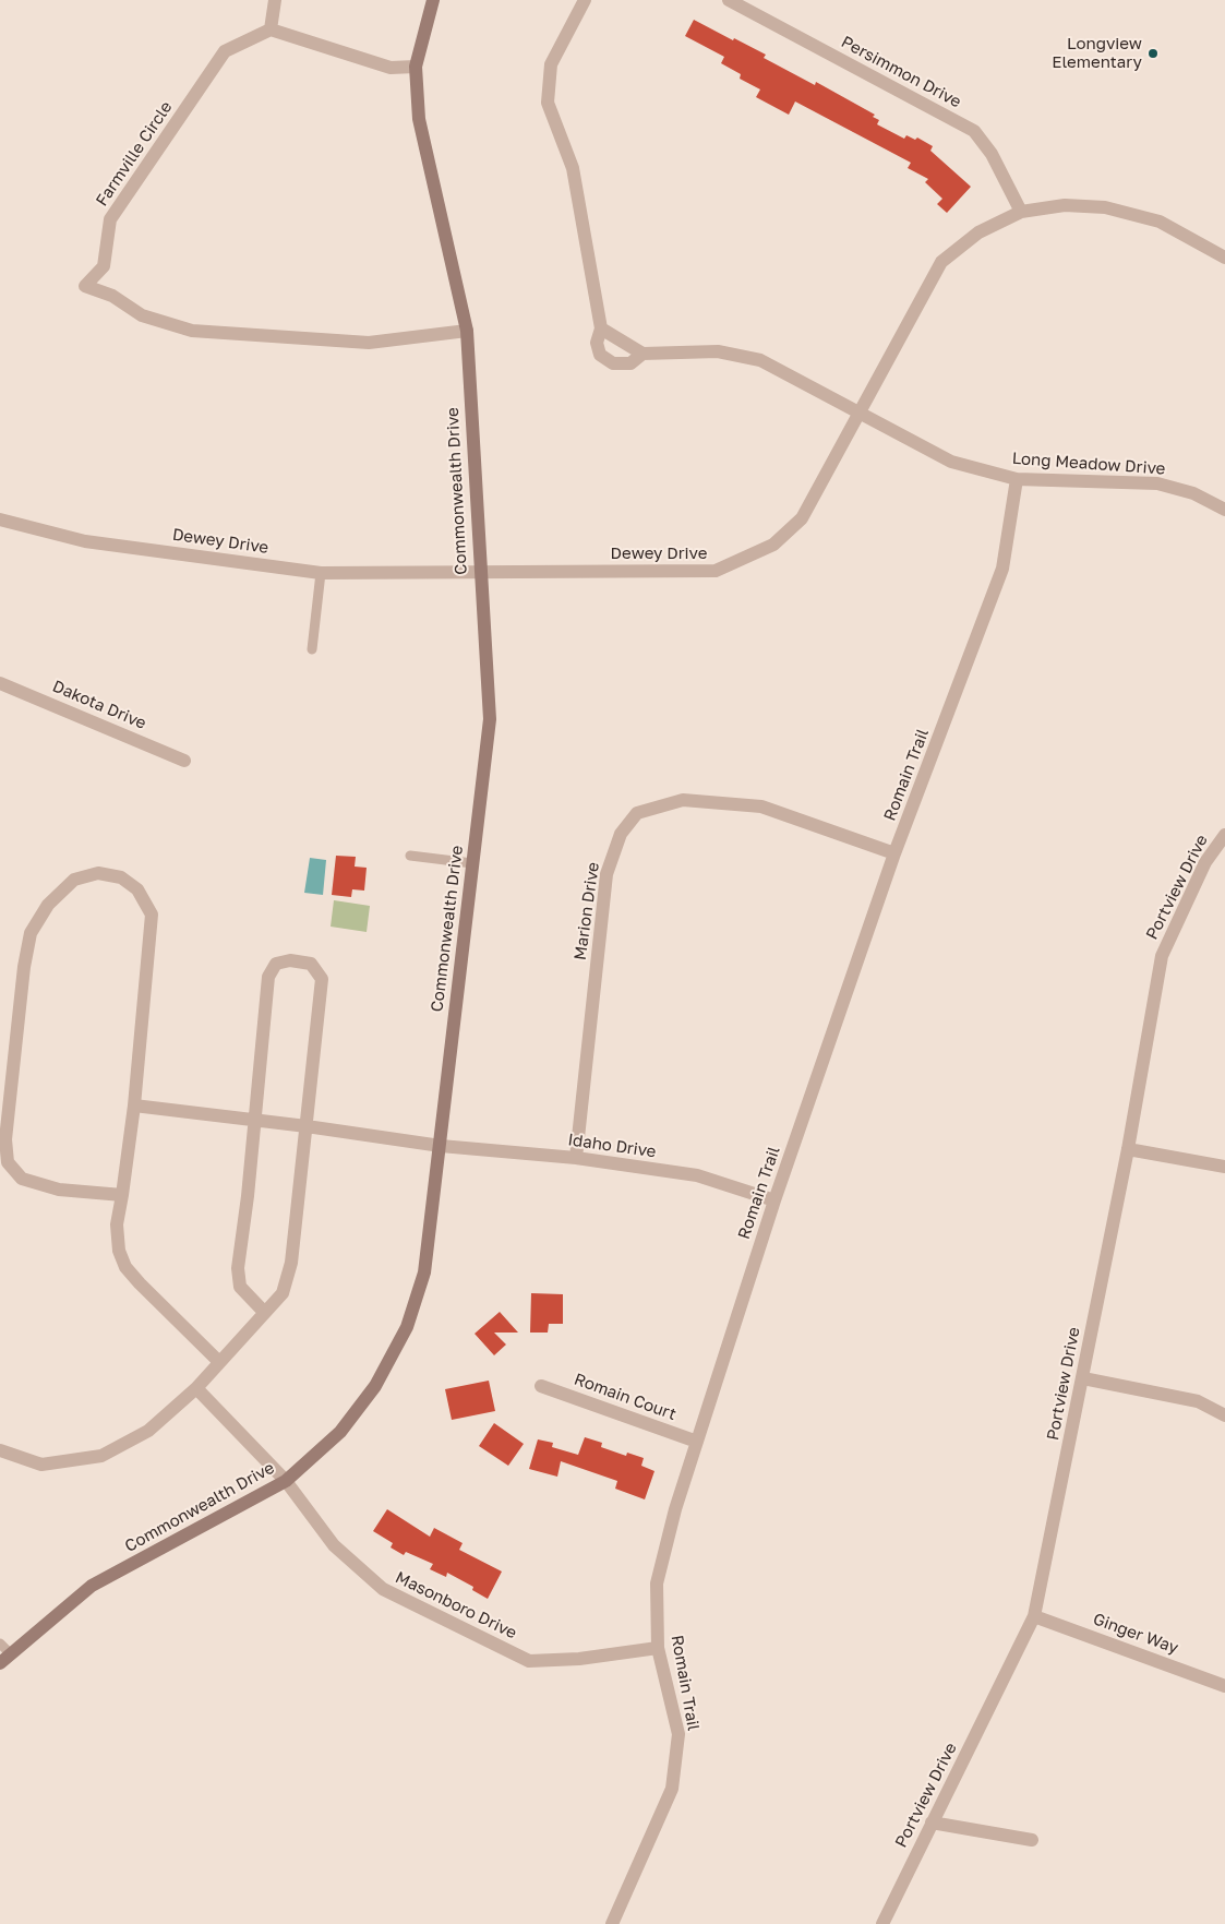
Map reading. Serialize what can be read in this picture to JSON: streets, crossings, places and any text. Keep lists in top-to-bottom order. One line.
{"streets":{"street":["Persimmon Drive","Farmville Circle","Long Meadow Drive","Commonwealth Drive","Dewey Drive","Dakota Drive","Romain Trail","Portview Drive","Marion Drive","Idaho Drive","Romain Court","Masonboro Drive","Ginger Way"]},"crossings":[["Persimmon Drive","Dewey Drive"],["Farmville Circle","Commonwealth Drive"],["Long Meadow Drive","Dewey Drive"],["Long Meadow Drive","Romain Trail"],["Commonwealth Drive","Dewey Drive"],["Commonwealth Drive","Idaho Drive"],["Commonwealth Drive","Masonboro Drive"],["Romain Trail","Marion Drive"],["Romain Trail","Idaho Drive"],["Romain Trail","Romain Court"],["Romain Trail","Masonboro Drive"],["Portview Drive","Ginger Way"],["Marion Drive","Idaho Drive"]],"places":["Longview Elementary"]}
